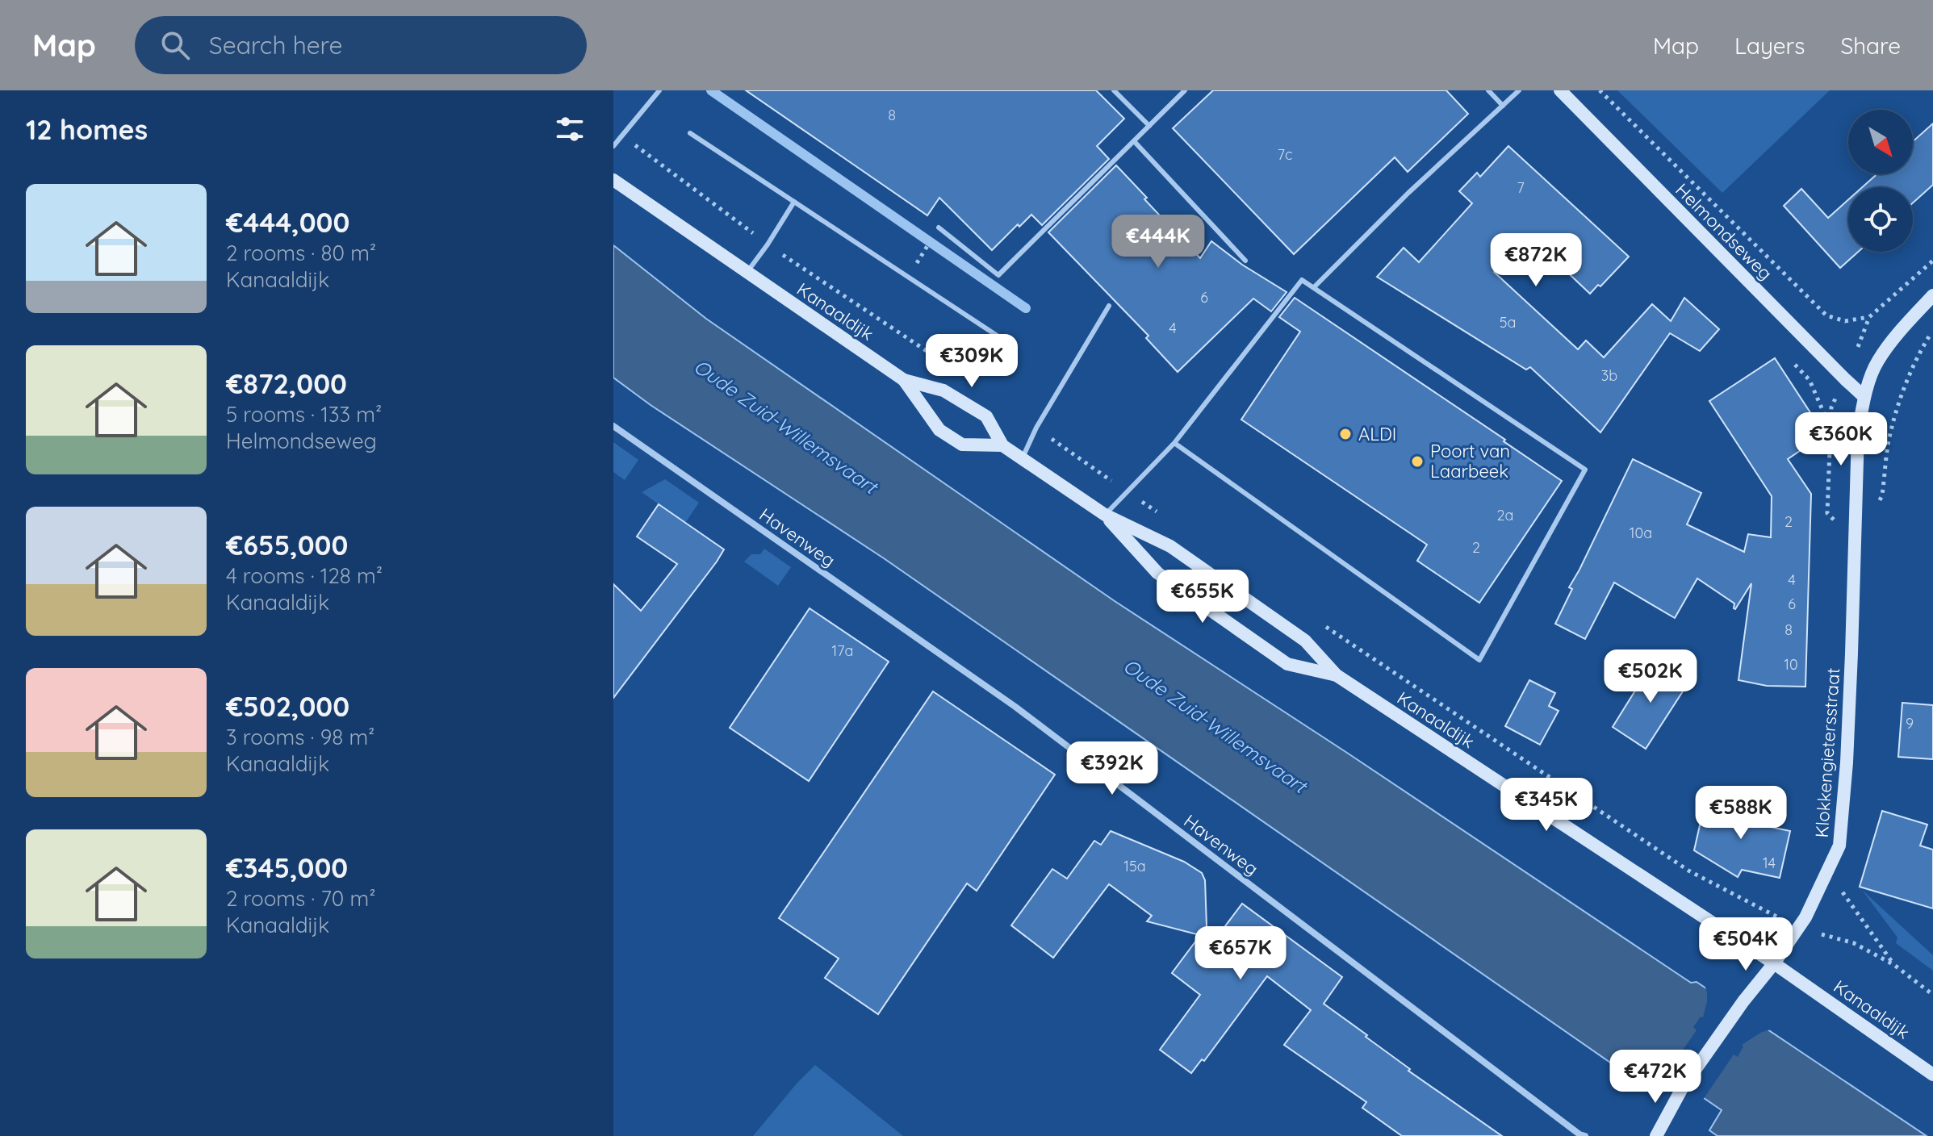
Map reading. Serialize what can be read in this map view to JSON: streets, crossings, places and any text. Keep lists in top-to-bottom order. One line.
{"streets":{"main road":["Helmondseweg","Kanaaldijk","Klokkengietersstraat"],"street":["Havenweg"]},"crossings":[["Helmondseweg","Klokkengietersstraat"],["Kanaaldijk","Klokkengietersstraat"]],"water":["Oude Zuid-Willemsvaart"],"places":["ALDI","Poort van Laarbeek"],"house_numbers":["8","7c","7","6","5a","4","3b","2a","2","10a","2","4","6","8","17a","10","9","14","15a"],"north":"bottom right","page":{"header":"Map","search":"Search here","nav":["Map","Layers","Share"],"heading":"12 homes","list":[{"name":"€444,000","note":"2 rooms · 80 m² · Kanaaldijk"},{"name":"€872,000","note":"5 rooms · 133 m² · Helmondseweg"},{"name":"€655,000","note":"4 rooms · 128 m² · Kanaaldijk"},{"name":"€502,000","note":"3 rooms · 98 m² · Kanaaldijk"},{"name":"€345,000","note":"2 rooms · 70 m² · Kanaaldijk"}],"price":["€444K","€872K","€309K","€360K","€655K","€502K","€392K","€345K","€588K","€504K","€657K","€472K"]}}
